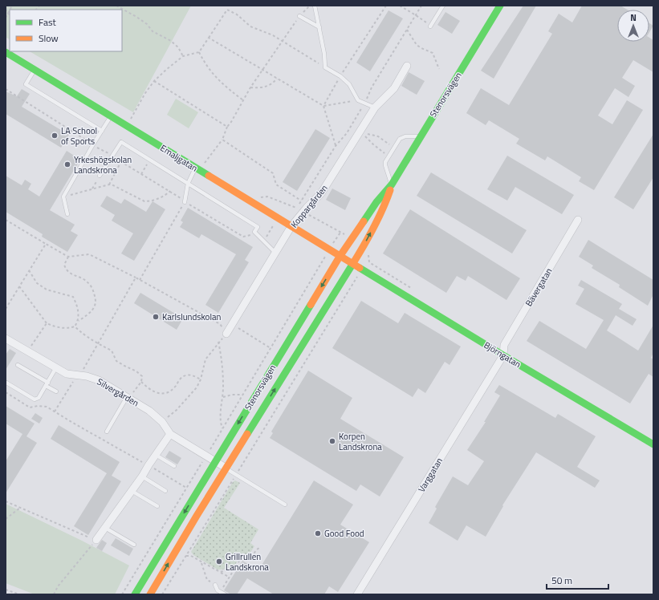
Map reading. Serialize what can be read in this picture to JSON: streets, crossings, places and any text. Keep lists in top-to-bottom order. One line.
{"streets":{"street":["Stenorsvägen","Emaljgatan","Koppargården","Bävergatan","Björngatan","Silvergården","Varggatan"]},"crossings":[["Stenorsvägen","Emaljgatan"],["Stenorsvägen","Björngatan"],["Stenorsvägen","Silvergården"],["Emaljgatan","Koppargården"],["Emaljgatan","Björngatan"],["Bävergatan","Björngatan"],["Bävergatan","Varggatan"],["Björngatan","Varggatan"]],"places":["LA School of Sports","Yrkeshögskolan Landskrona","Karlslundskolan","Korpen Landskrona","Good Food","Grillrullen Landskrona"],"legend":["Fast","Slow"],"scale_bar":"50 m","north":"top"}
